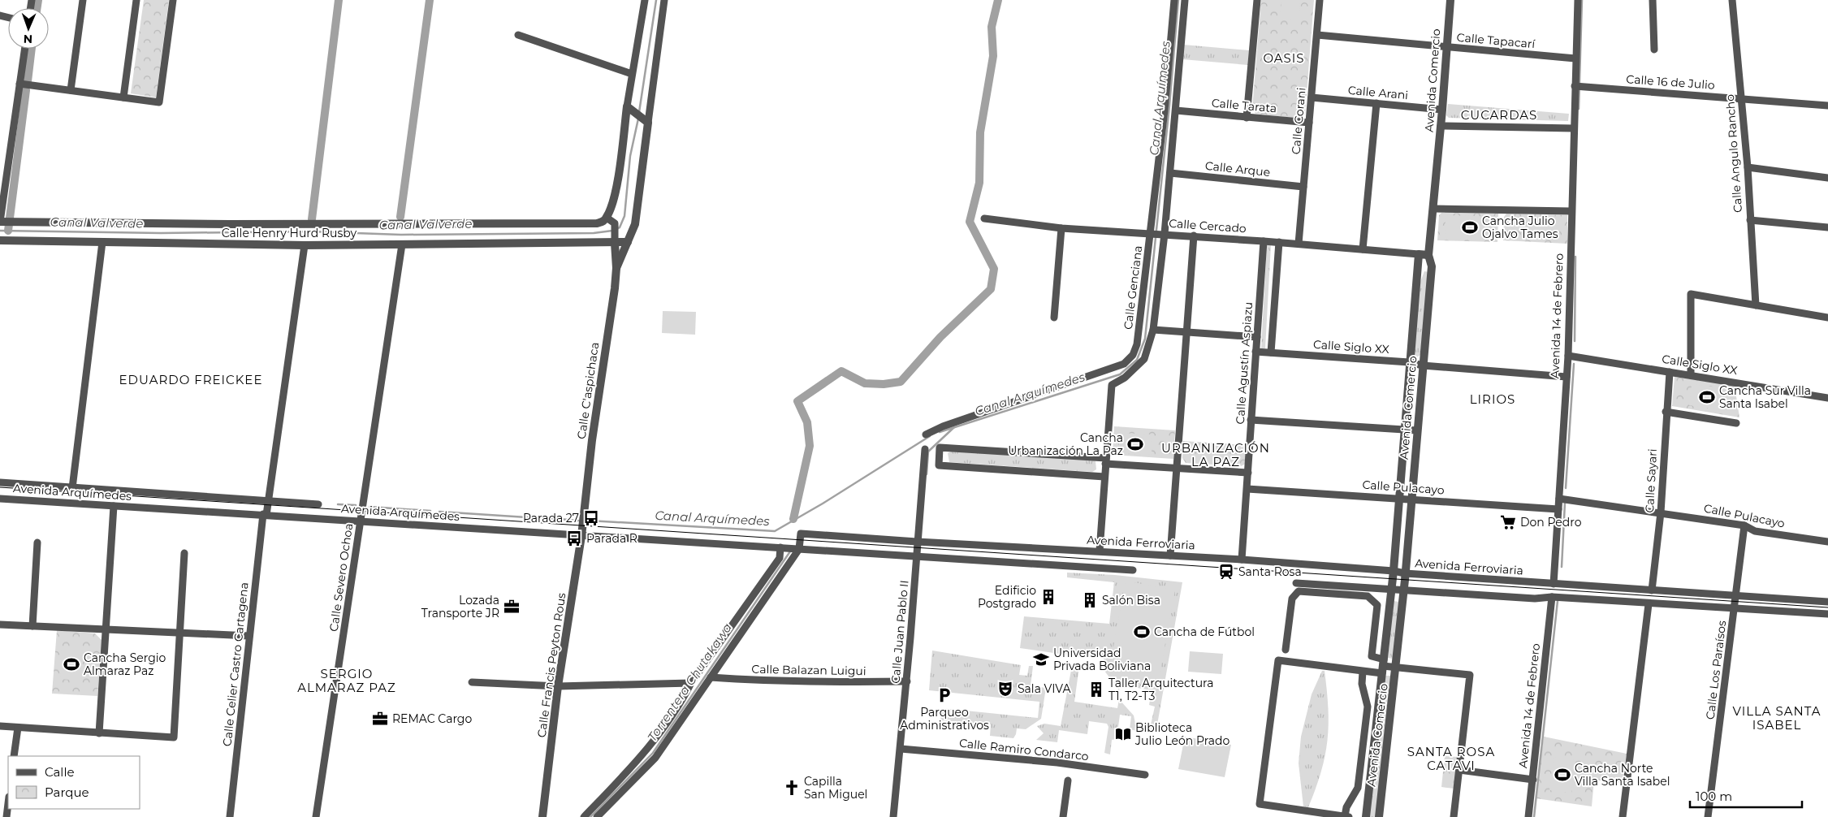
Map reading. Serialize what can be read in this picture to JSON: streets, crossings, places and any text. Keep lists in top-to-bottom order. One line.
{"streets":{"street":["Calle Tapacarí","Avenida Comercio","Calle 16 de Julio","Calle Arani","Calle Tarata","Calle Corani","Calle Angulo Rancho","Calle Arque","Calle Cercado","Calle Henry Hurd Rusby","Calle Genciana","Avenida 14 de Febrero","Calle Siglo XX","Calle Agustín Aspiazu","Calle C'aspichaca","Calle Sayari","Calle Pulacayo","Avenida Arquímedes","Avenida Ferroviaria","Calle Severo Ochoa","Calle Juan Pablo II","Calle Celier Castro Cartagena","Calle Francis Peyton Rous","Calle Balazan Luigui","Calle Los Paraísos","Calle Ramiro Condarco"]},"crossings":[["Calle Tapacarí","Avenida Comercio"],["Calle Tapacarí","Calle Corani"],["Calle Tapacarí","Avenida 14 de Febrero"],["Avenida Comercio","Calle Arani"],["Avenida Comercio","Calle Cercado"],["Avenida Comercio","Calle Siglo XX"],["Avenida Comercio","Calle Pulacayo"],["Avenida Comercio","Avenida Ferroviaria"],["Calle 16 de Julio","Calle Angulo Rancho"],["Calle 16 de Julio","Avenida 14 de Febrero"],["Calle Arani","Calle Corani"],["Calle Tarata","Calle Corani"],["Calle Tarata","Calle Genciana"],["Calle Corani","Calle Arque"],["Calle Corani","Calle Cercado"],["Calle Arque","Calle Genciana"],["Calle Cercado","Calle Genciana"],["Calle Cercado","Calle Agustín Aspiazu"],["Calle Henry Hurd Rusby","Calle C'aspichaca"],["Calle Henry Hurd Rusby","Calle Severo Ochoa"],["Calle Henry Hurd Rusby","Calle Celier Castro Cartagena"],["Avenida 14 de Febrero","Calle Siglo XX"],["Avenida 14 de Febrero","Calle Pulacayo"],["Avenida 14 de Febrero","Avenida Ferroviaria"],["Calle Siglo XX","Calle Agustín Aspiazu"],["Calle Siglo XX","Calle Sayari"],["Calle Agustín Aspiazu","Calle Pulacayo"],["Calle Agustín Aspiazu","Avenida Ferroviaria"],["Calle C'aspichaca","Calle Francis Peyton Rous"],["Calle Sayari","Calle Pulacayo"],["Calle Sayari","Avenida Ferroviaria"],["Calle Pulacayo","Calle Los Paraísos"],["Avenida Arquímedes","Avenida Ferroviaria"],["Avenida Arquímedes","Calle Severo Ochoa"],["Avenida Arquímedes","Calle Celier Castro Cartagena"],["Avenida Arquímedes","Calle Francis Peyton Rous"],["Avenida Ferroviaria","Calle Juan Pablo II"],["Avenida Ferroviaria","Calle Los Paraísos"],["Calle Juan Pablo II","Calle Balazan Luigui"],["Calle Juan Pablo II","Calle Ramiro Condarco"]],"districts":["OASIS","CUCARDAS","EDUARDO FREICKEE","LIRIOS","URBANIZACIÓN LA PAZ","SERGIO ALMARAZ PAZ","VILLA SANTA ISABEL","SANTA ROSA CATAVI"],"water":["Canal Arquímedes","Canal Valverde","Torrentera Chutakawa"],"places":{"sports":["Cancha Julio Ojalvo Tames","Cancha Sur Villa Santa Isabel","Cancha Urbanización La Paz","Cancha de Fútbol","Cancha Sergio Almaraz Paz","Cancha Norte Villa Santa Isabel"],"bus stop":["Parada 27","Parada R"],"supermarket":["Don Pedro"],"station":["Santa Rosa"],"building":["Edificio Postgrado","Salón Bisa","Taller Arquitectura T1, T2-T3"],"office":["Lozada Transporte JR","REMAC Cargo"],"school or university":["Universidad Privada Boliviana"],"theatre":["Sala VIVA"],"parking":["Parqueo Administrativos"],"library":["Biblioteca Julio León Prado"],"church":["Capilla San Miguel"]},"legend":["Calle","Parque"],"scale_bar":"100 m","north":"bottom"}
